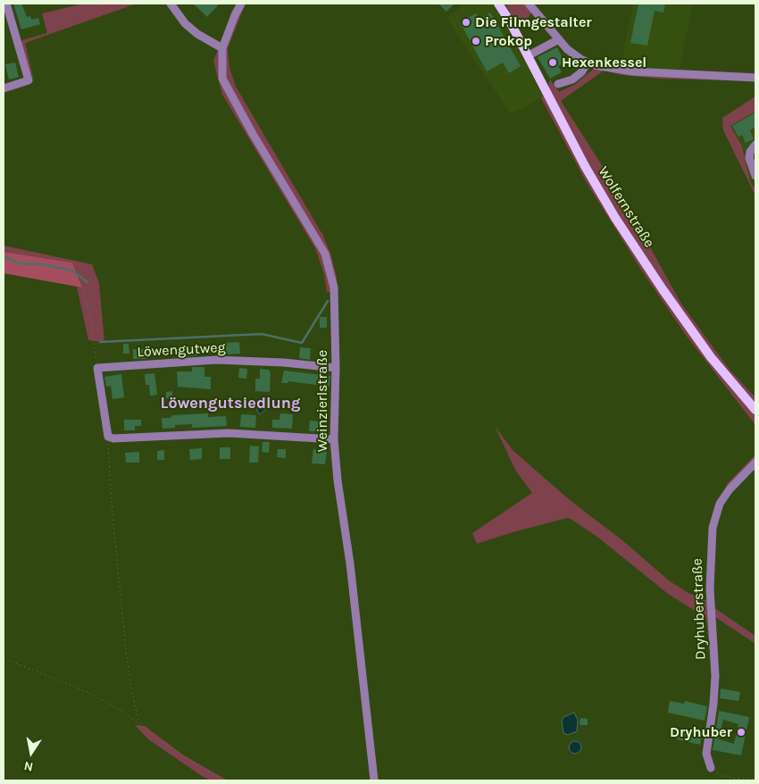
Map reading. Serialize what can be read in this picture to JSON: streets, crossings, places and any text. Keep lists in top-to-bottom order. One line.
{"streets":{"main road":["Wolfernstraße"],"street":["Löwengutweg","Weinzierlstraße","Dryhuberstraße"]},"crossings":[["Löwengutweg","Weinzierlstraße"]],"districts":["Löwengutsiedlung"],"places":["Die Filmgestalter","Prokop","Hexenkessel","Dryhuber"],"north":"bottom"}
